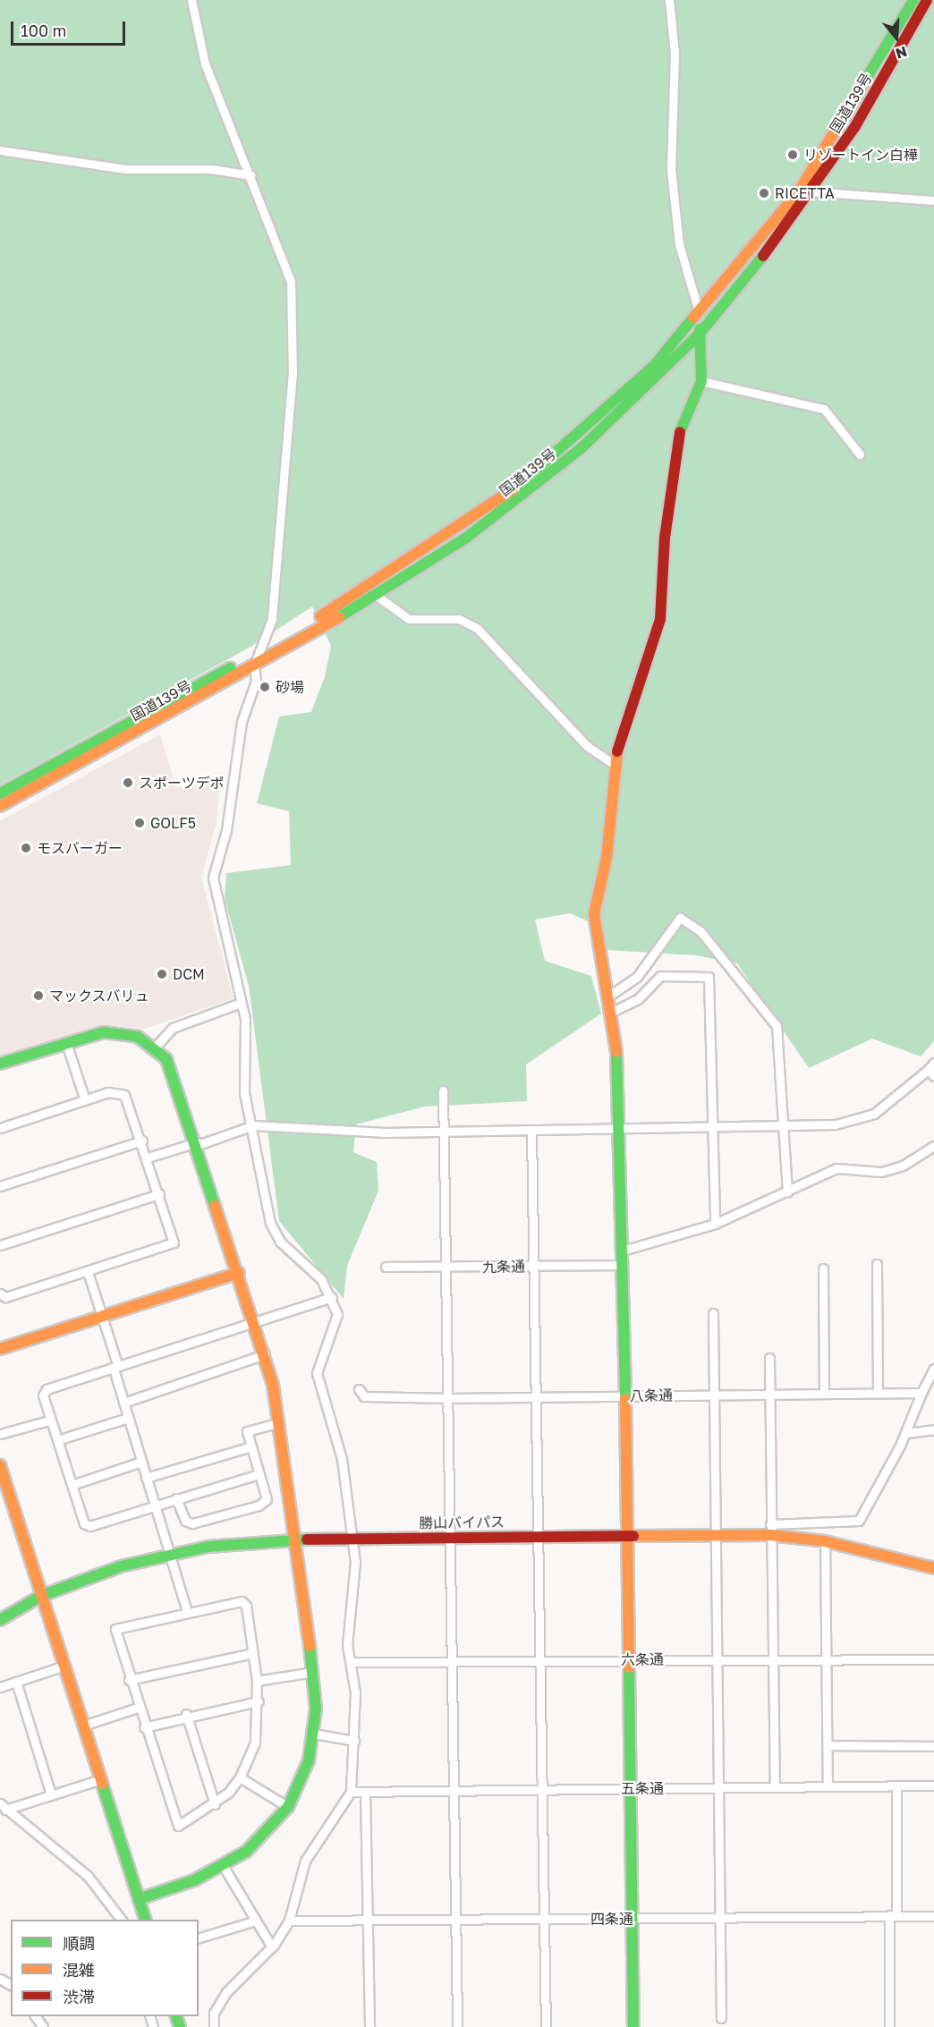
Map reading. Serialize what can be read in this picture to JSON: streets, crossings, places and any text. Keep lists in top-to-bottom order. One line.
{"streets":{"main road":["国道139号","勝山バイパス"],"street":["九条通","八条通","六条通","五条通","四条通"]},"places":["リゾートイン白樺","RICETTA","砂場","スポーツデポ","GOLF5","モスバーガー","DCM","マックスバリュ"],"legend":["順調","混雑","渋滞"],"scale_bar":"100 m","north":"bottom"}
